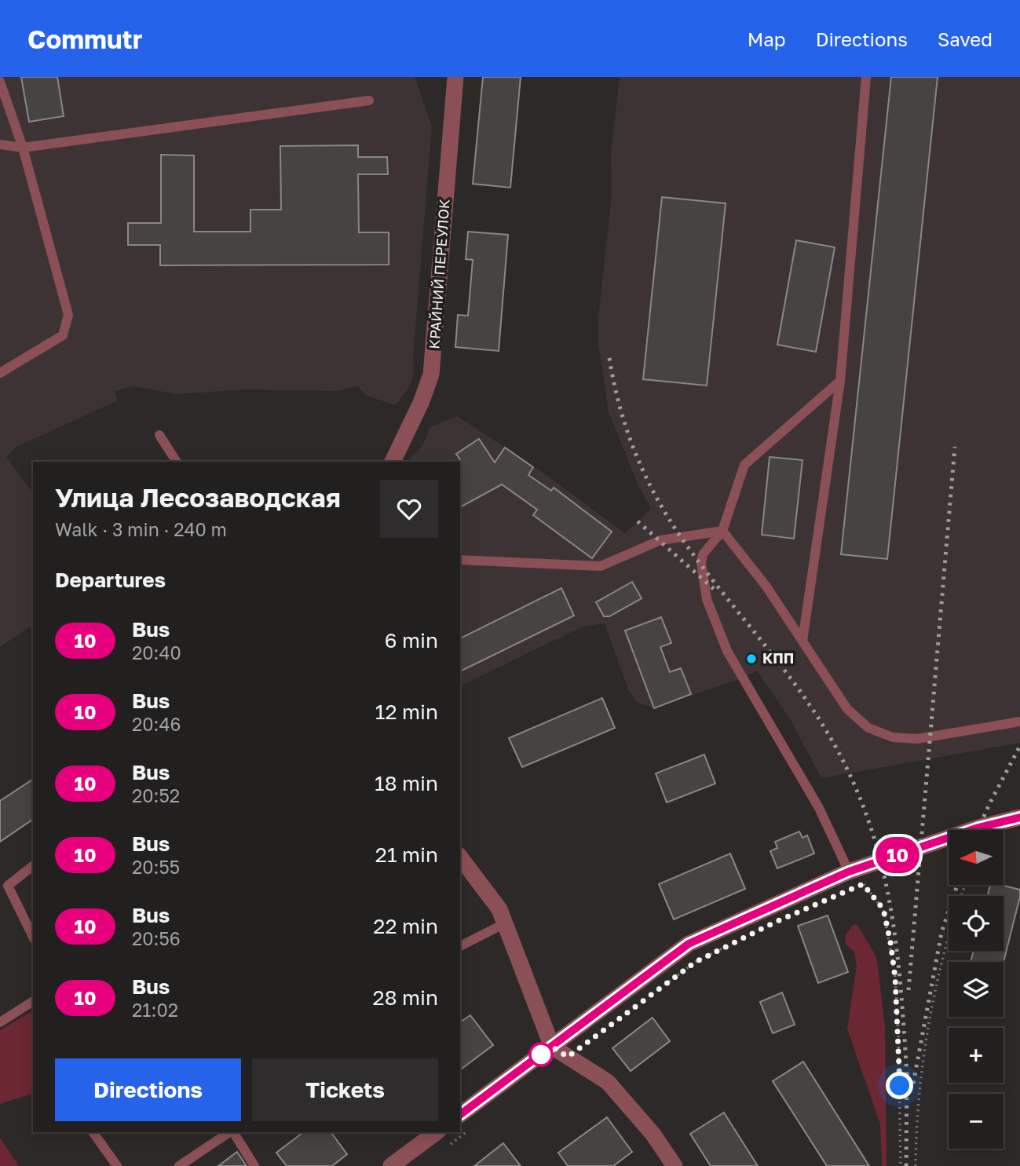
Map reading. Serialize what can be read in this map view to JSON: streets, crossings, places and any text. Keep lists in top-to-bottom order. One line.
{"streets":{"street":["КРАЙНИЙ ПЕРЕУЛОК"]},"places":["КПП"],"lines":["bus line 10"],"north":"left","page":{"header":"Commutr","nav":["Map","Directions","Saved"],"on_map":"10","heading":[["Улица Лесозаводская","Walk · 3 min · 240 m"],"Departures"],"list":[{"mark":"10","name":"Bus","note":"20:40","value":"6 min"},{"mark":"10","name":"Bus","note":"20:46","value":"12 min"},{"mark":"10","name":"Bus","note":"20:52","value":"18 min"},{"mark":"10","name":"Bus","note":"20:55","value":"21 min"},{"mark":"10","name":"Bus","note":"20:56","value":"22 min"},{"mark":"10","name":"Bus","note":"21:02","value":"28 min"}],"map_buttons":["+","−"],"buttons":["Directions","Tickets"]}}
